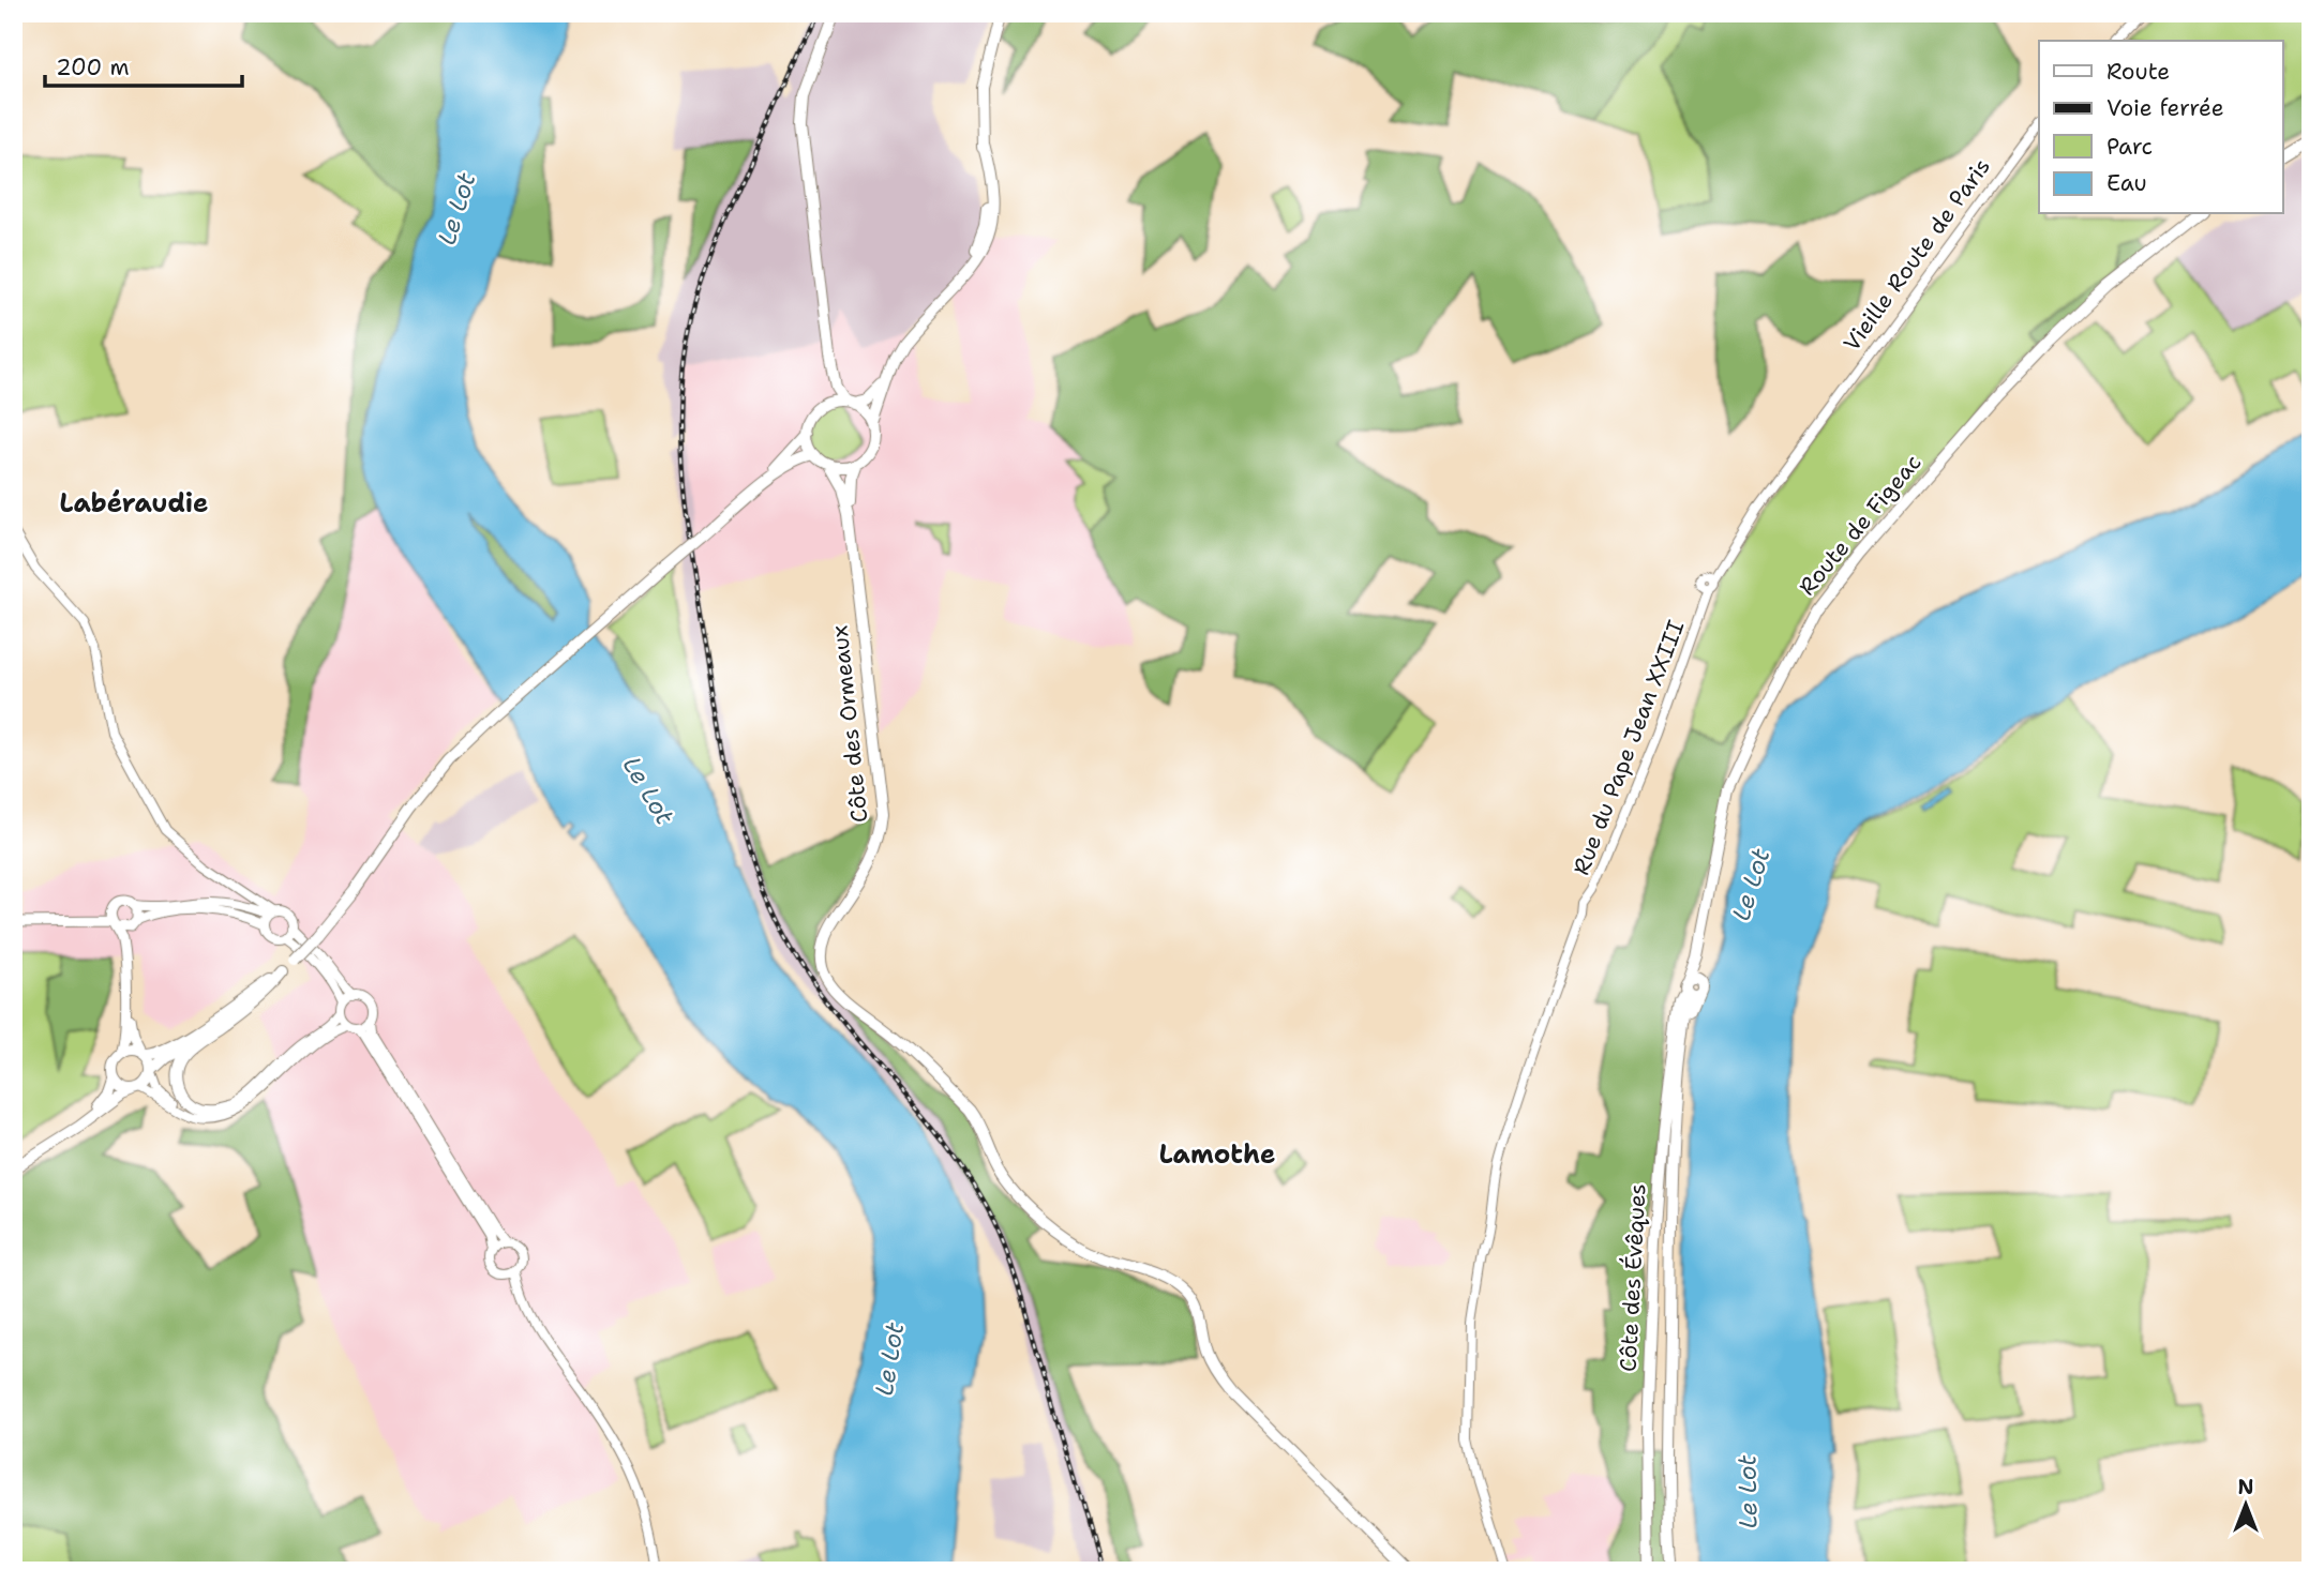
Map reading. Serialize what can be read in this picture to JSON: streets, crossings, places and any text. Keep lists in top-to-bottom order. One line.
{"streets":{"main road":["Route de Figeac","Côte des Ormeaux","Côte des Évêques"],"street":["Vieille Route de Paris","Rue du Pape Jean XXIII"]},"crossings":[["Vieille Route de Paris","Rue du Pape Jean XXIII"],["Route de Figeac","Côte des Évêques"]],"districts":["Labéraudie","Lamothe"],"water":["Le Lot"],"legend":["Route","Voie ferrée","Parc","Eau"],"scale_bar":"200 m","north":"top"}
